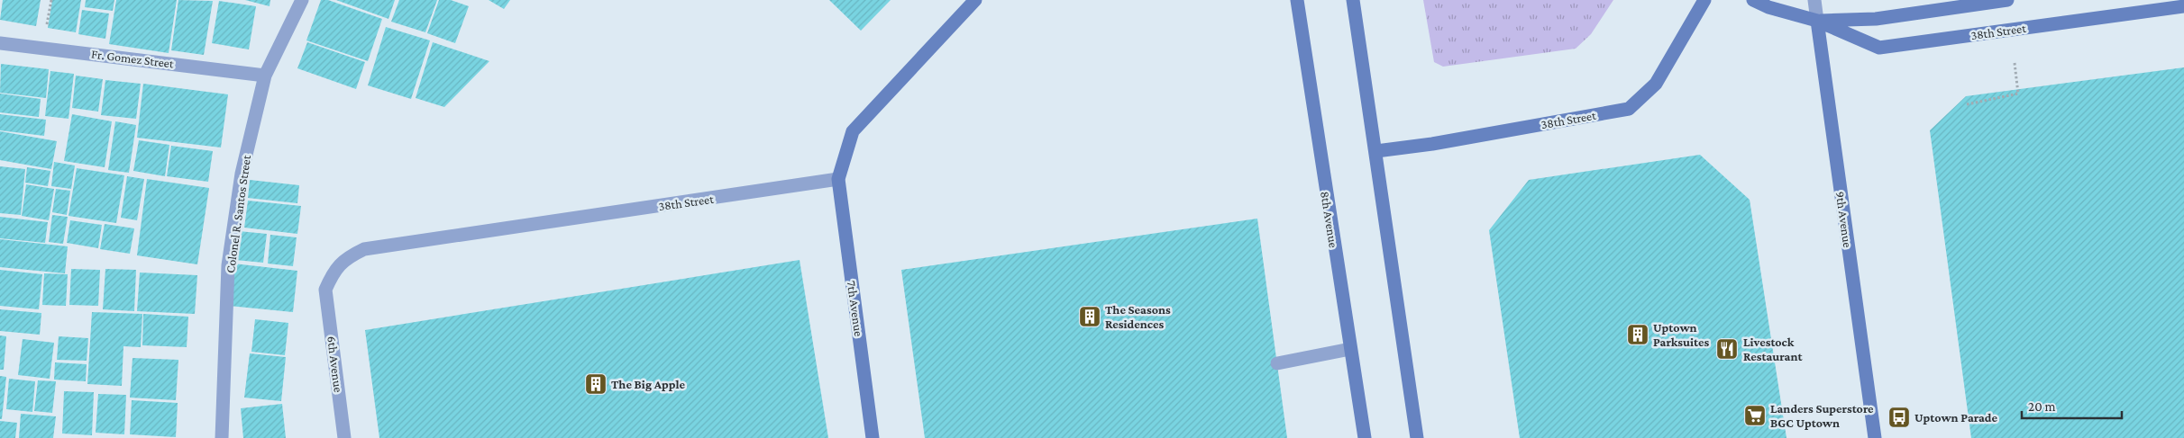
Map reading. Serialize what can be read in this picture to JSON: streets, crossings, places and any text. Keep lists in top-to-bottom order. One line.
{"streets":{"street":["38th Street","Fr. Gomez Street","Colonel R. Santos Street","8th Avenue","9th Avenue","7th Avenue","6th Avenue"]},"crossings":[["38th Street","9th Avenue"],["38th Street","7th Avenue"],["38th Street","6th Avenue"],["Fr. Gomez Street","Colonel R. Santos Street"]],"places":{"building":["The Seasons Residences","Uptown Parksuites","The Big Apple"],"restaurant":["Livestock Restaurant"],"supermarket":["Landers Superstore BGC Uptown"],"bus stop":["Uptown Parade"]},"scale_bar":"20 m"}
